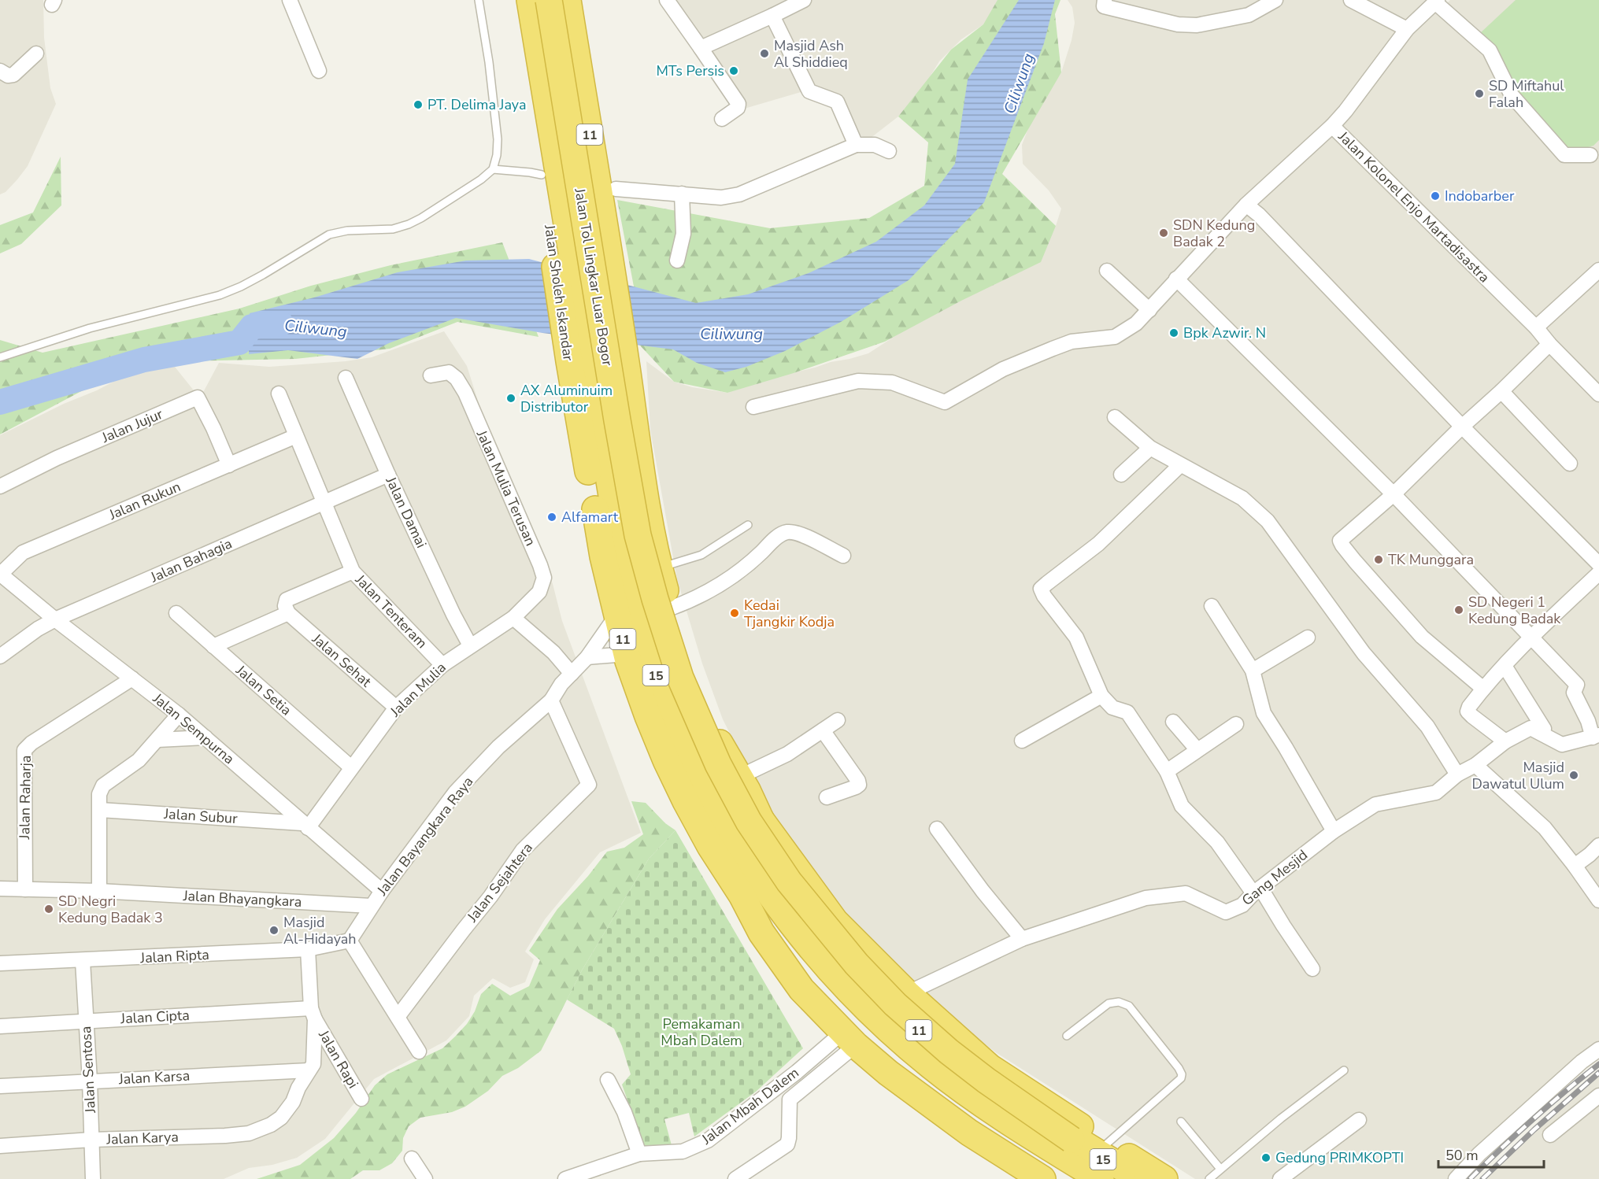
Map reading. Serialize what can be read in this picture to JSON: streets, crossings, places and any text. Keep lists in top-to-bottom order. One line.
{"streets":{"highway":["11","Jalan Tol Lingkar Luar Bogor","Jalan Sholeh Iskandar","15"],"street":["Jalan Kolonel Enjo Martadisastra","Jalan Jujur","Jalan Mulia Terusan","Jalan Rukun","Jalan Damai","Jalan Bahagia","Jalan Tenteram","Jalan Sehat","Jalan Mulia","Jalan Setia","Jalan Sempurna","Jalan Raharja","Jalan Subur","Jalan Bayangkara Raya","Gang Mesjid","Jalan Sejahtera","Jalan Bhayangkara","Jalan Ripta","Jalan Cipta","Jalan Rapi","Jalan Sentosa","Jalan Karsa","Jalan Mbah Dalem","Jalan Karya"]},"crossings":[["11","Jalan Sholeh Iskandar"],["Jalan Sholeh Iskandar","Jalan Bayangkara Raya"],["Jalan Jujur","Jalan Rukun"],["Jalan Mulia Terusan","Jalan Mulia"],["Jalan Rukun","Jalan Tenteram"],["Jalan Rukun","Jalan Sempurna"],["Jalan Damai","Jalan Bahagia"],["Jalan Damai","Jalan Mulia"],["Jalan Bahagia","Jalan Tenteram"],["Jalan Bahagia","Jalan Sempurna"],["Jalan Tenteram","Jalan Mulia"],["Jalan Sehat","Jalan Mulia"],["Jalan Mulia","Jalan Setia"],["Jalan Mulia","Jalan Sempurna"],["Jalan Mulia","Jalan Subur"],["Jalan Sempurna","Jalan Raharja"],["Jalan Sempurna","Jalan Subur"],["Jalan Sempurna","Jalan Bayangkara Raya"],["Jalan Raharja","Jalan Bhayangkara"],["Jalan Bayangkara Raya","Jalan Sejahtera"],["Jalan Bayangkara Raya","Jalan Bhayangkara"],["Jalan Bayangkara Raya","Jalan Ripta"],["Jalan Ripta","Jalan Sentosa"],["Jalan Cipta","Jalan Rapi"],["Jalan Cipta","Jalan Sentosa"],["Jalan Sentosa","Jalan Karsa"],["Jalan Sentosa","Jalan Karya"],["Jalan Karsa","Jalan Karya"]],"water":["Ciliwung"],"parks":["Pemakaman Mbah Dalem"],"places":["Masjid Ash Al Shiddieq","MTs Persis","SD Miftahul Falah","PT. Delima Jaya","Indobarber","SDN Kedung Badak 2","Bpk Azwir. N","AX Aluminuim Distributor","Alfamart","TK Munggara","SD Negeri 1 Kedung Badak","Kedai Tjangkir Kodja","Masjid Dawatul Ulum","SD Negri Kedung Badak 3","Masjid Al-Hidayah","Gedung PRIMKOPTI"],"scale_bar":"50 m"}
